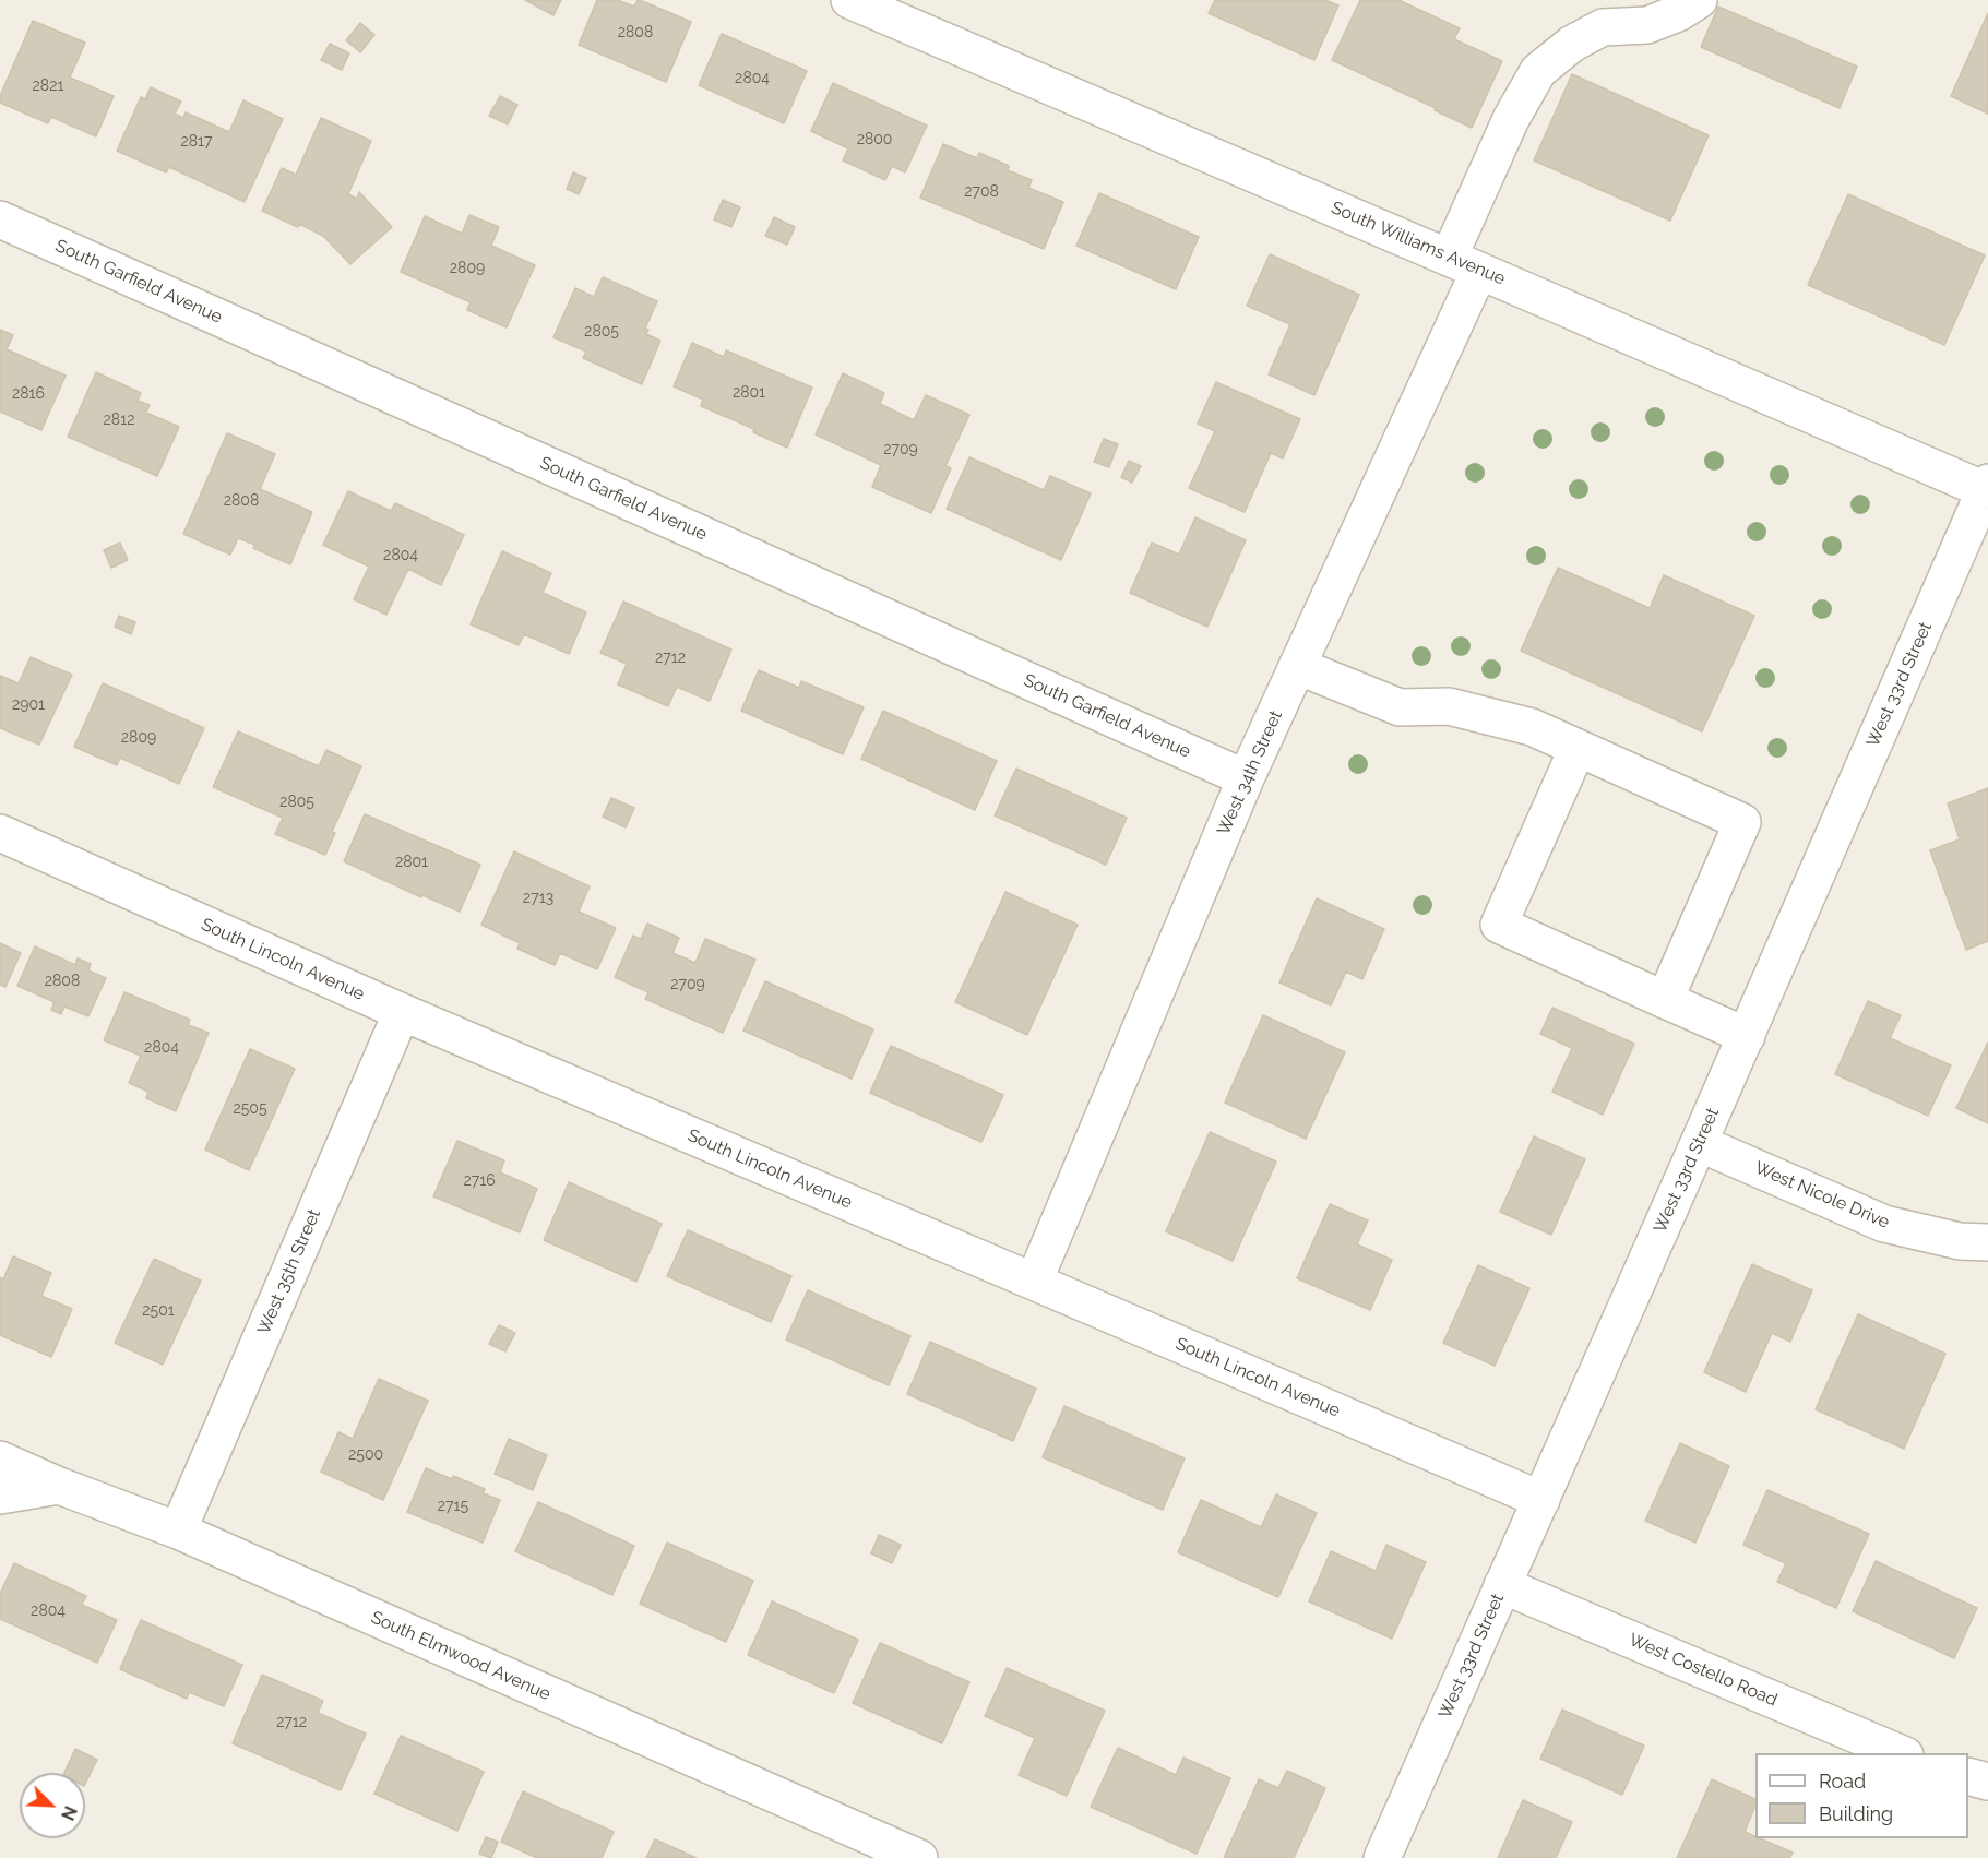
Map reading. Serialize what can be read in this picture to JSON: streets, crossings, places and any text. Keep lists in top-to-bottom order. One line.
{"streets":{"street":["South Williams Avenue","South Garfield Avenue","West 33rd Street","West 34th Street","South Lincoln Avenue","West Nicole Drive","West 35th Street","South Elmwood Avenue","West Costello Road"]},"crossings":[["South Williams Avenue","West 33rd Street"],["South Williams Avenue","West 34th Street"],["South Garfield Avenue","West 34th Street"],["West 33rd Street","South Lincoln Avenue"],["West 33rd Street","West Nicole Drive"],["West 33rd Street","West Costello Road"],["West 34th Street","South Lincoln Avenue"],["South Lincoln Avenue","West 35th Street"],["West 35th Street","South Elmwood Avenue"]],"house_numbers":["2808","2804","2821","2800","2817","2708","2809","2805","2801","2816","2812","2709","2808","2804","2712","2901","2809","2805","2801","2713","2808","2709","2804","2505","2716","2501","2500","2715","2804","2712"],"legend":["Road","Building"],"north":"bottom right"}
